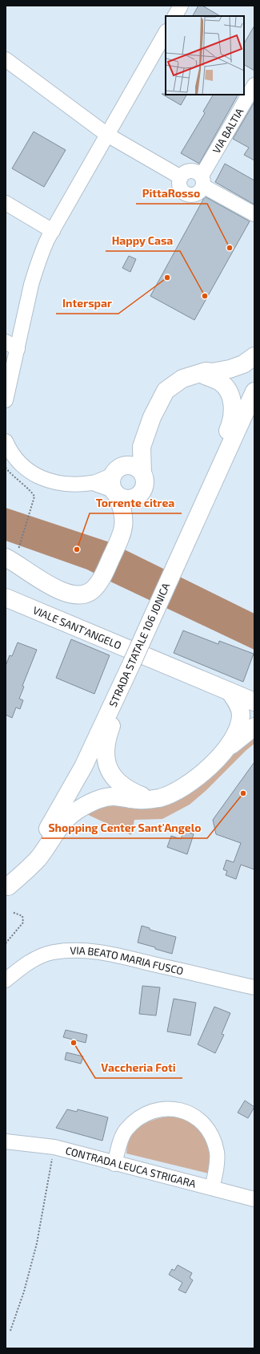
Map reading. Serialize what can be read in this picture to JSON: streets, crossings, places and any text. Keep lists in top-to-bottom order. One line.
{"streets":{"main road":["VIALE SANT'ANGELO","STRADA STATALE 106 JONICA"],"street":["VIA BALTIA","VIA BEATO MARIA FUSCO","CONTRADA LEUCA STRIGARA"]},"places":["PittaRosso","Interspar","Happy Casa","Torrente citrea","Shopping Center Sant'Angelo","Vaccheria Foti"]}
